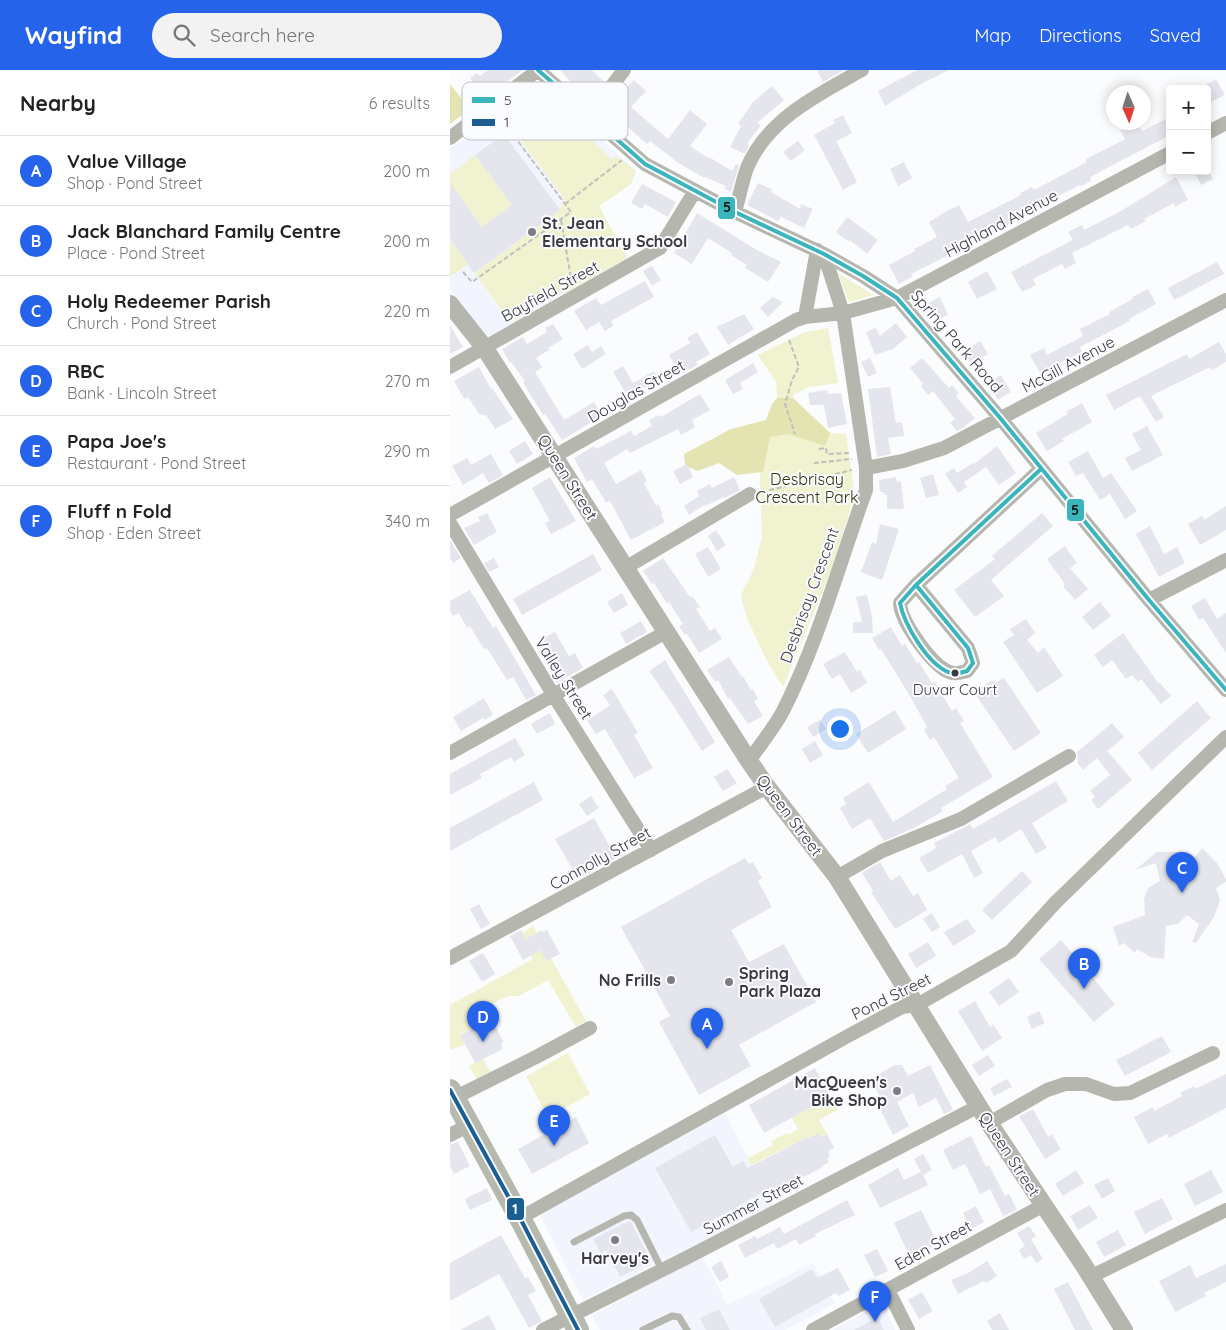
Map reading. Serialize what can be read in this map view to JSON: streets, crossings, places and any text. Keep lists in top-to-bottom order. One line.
{"streets":{"street":["Highland Avenue","Bayfield Street","Spring Park Road","McGill Avenue","Douglas Street","Queen Street","Desbrisay Crescent","Valley Street","Connolly Street","Pond Street","Summer Street","Eden Street"]},"crossings":[["Highland Avenue","Spring Park Road"],["Highland Avenue","Douglas Street"],["Highland Avenue","Desbrisay Crescent"],["Bayfield Street","Spring Park Road"],["Bayfield Street","Queen Street"],["Spring Park Road","McGill Avenue"],["Spring Park Road","Desbrisay Crescent"],["McGill Avenue","Desbrisay Crescent"],["Douglas Street","Queen Street"],["Douglas Street","Desbrisay Crescent"],["Queen Street","Desbrisay Crescent"],["Queen Street","Connolly Street"],["Queen Street","Pond Street"],["Queen Street","Summer Street"],["Queen Street","Eden Street"],["Valley Street","Connolly Street"]],"parks":["Desbrisay Crescent Park"],"places":["St. Jean Elementary School","Duvar Court","No Frills","Spring Park Plaza","MacQueen's Bike Shop","Harvey's"],"lines":["transit line 5","transit line 1"],"legend":["5","1"],"north":"bottom","page":{"header":"Wayfind","search":"Search here","nav":["Map","Directions","Saved"],"heading":["Nearby","6 results"],"map_buttons":["+","−"],"list":[{"mark":"A","name":"Value Village","note":"Shop · Pond Street","value":"200 m"},{"mark":"B","name":"Jack Blanchard Family Centre","note":"Place · Pond Street","value":"200 m"},{"mark":"C","name":"Holy Redeemer Parish","note":"Church · Pond Street","value":"220 m"},{"mark":"D","name":"RBC","note":"Bank · Lincoln Street","value":"270 m"},{"mark":"E","name":"Papa Joe's","note":"Restaurant · Pond Street","value":"290 m"},{"mark":"F","name":"Fluff n Fold","note":"Shop · Eden Street","value":"340 m"}],"pins":["C","B","D","A","E","F"]}}
